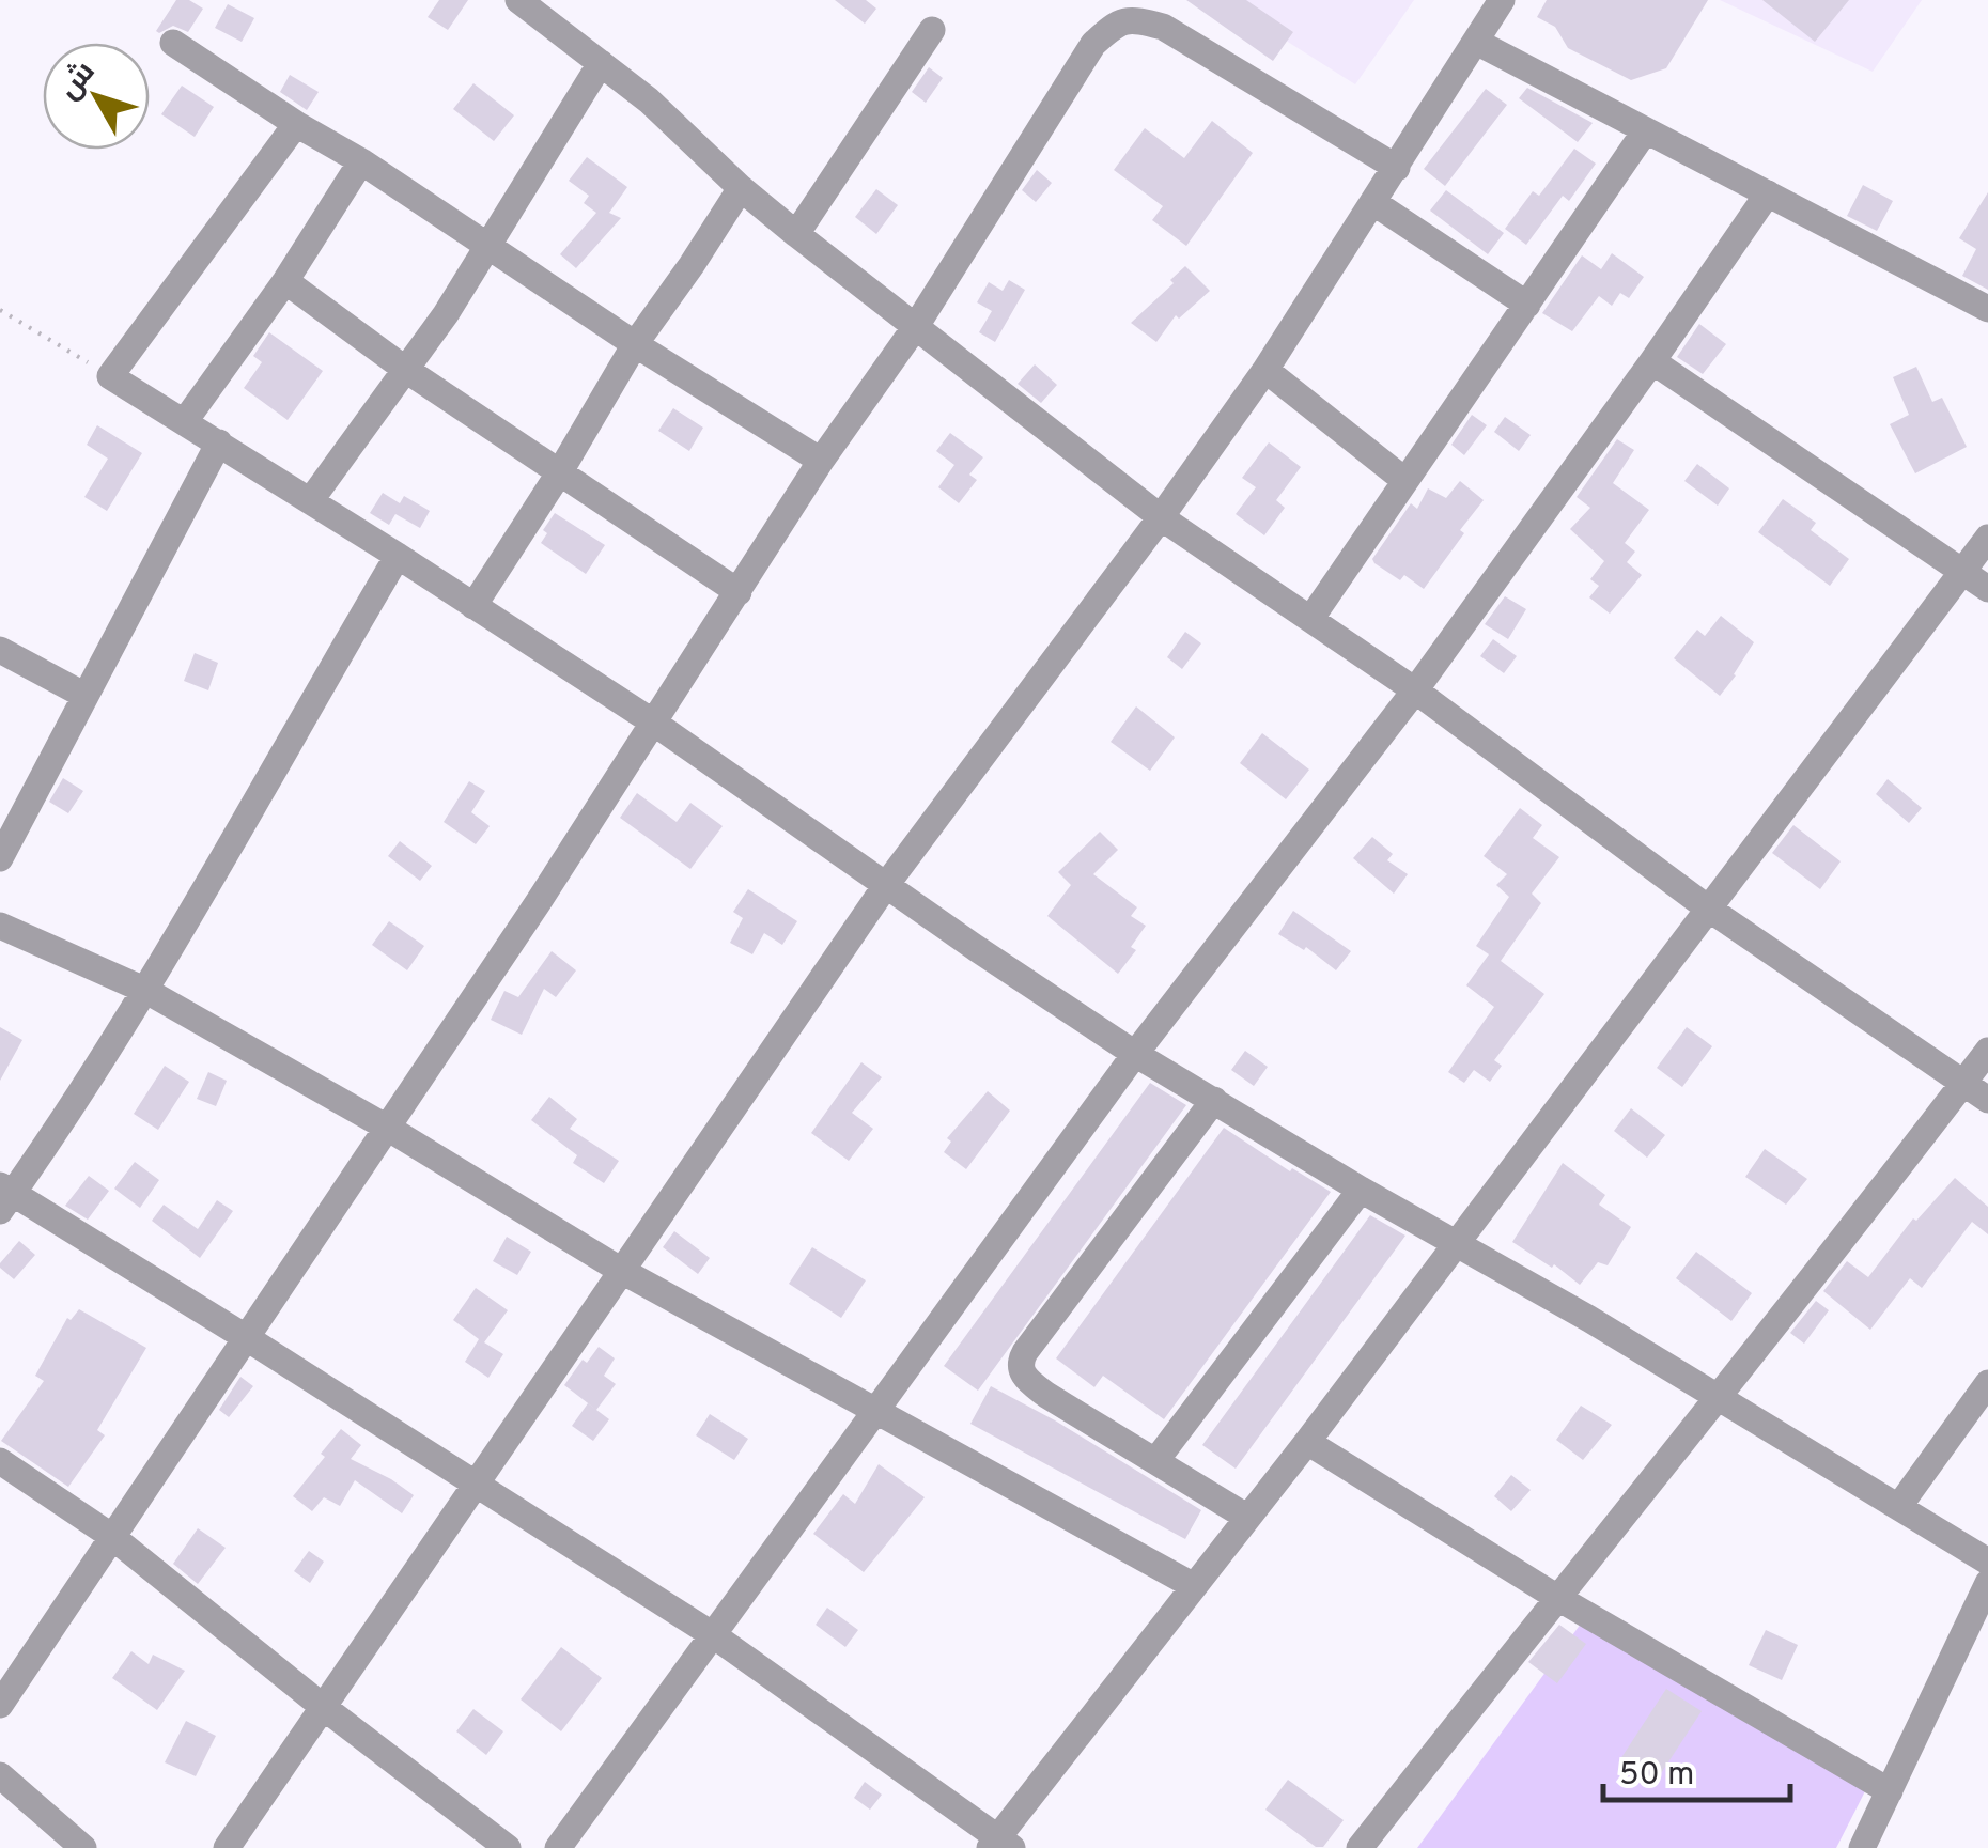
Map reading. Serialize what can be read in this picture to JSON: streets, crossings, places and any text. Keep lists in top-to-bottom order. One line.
{"scale_bar":"50 m","north":"top left"}
